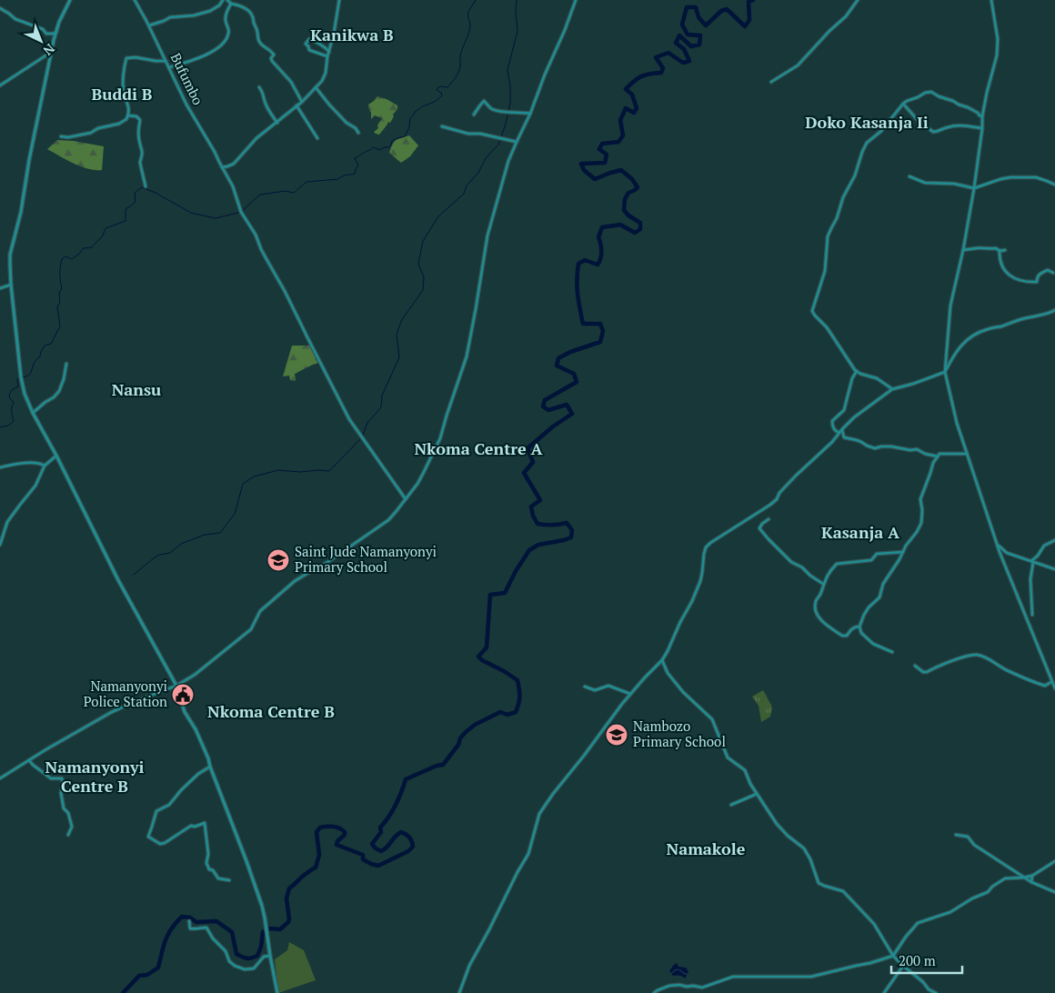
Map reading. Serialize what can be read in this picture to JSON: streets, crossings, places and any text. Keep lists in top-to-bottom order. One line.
{"streets":{"street":["Bufumbo"]},"districts":["Kanikwa B","Buddi B","Doko Kasanja Ii","Nansu","Nkoma Centre A","Kasanja A","Nkoma Centre B","Namanyonyi Centre B","Namakole"],"places":{"school or university":["Saint Jude Namanyonyi Primary School","Nambozo Primary School"],"public building":["Namanyonyi Police Station"]},"scale_bar":"200 m","north":"bottom right"}
